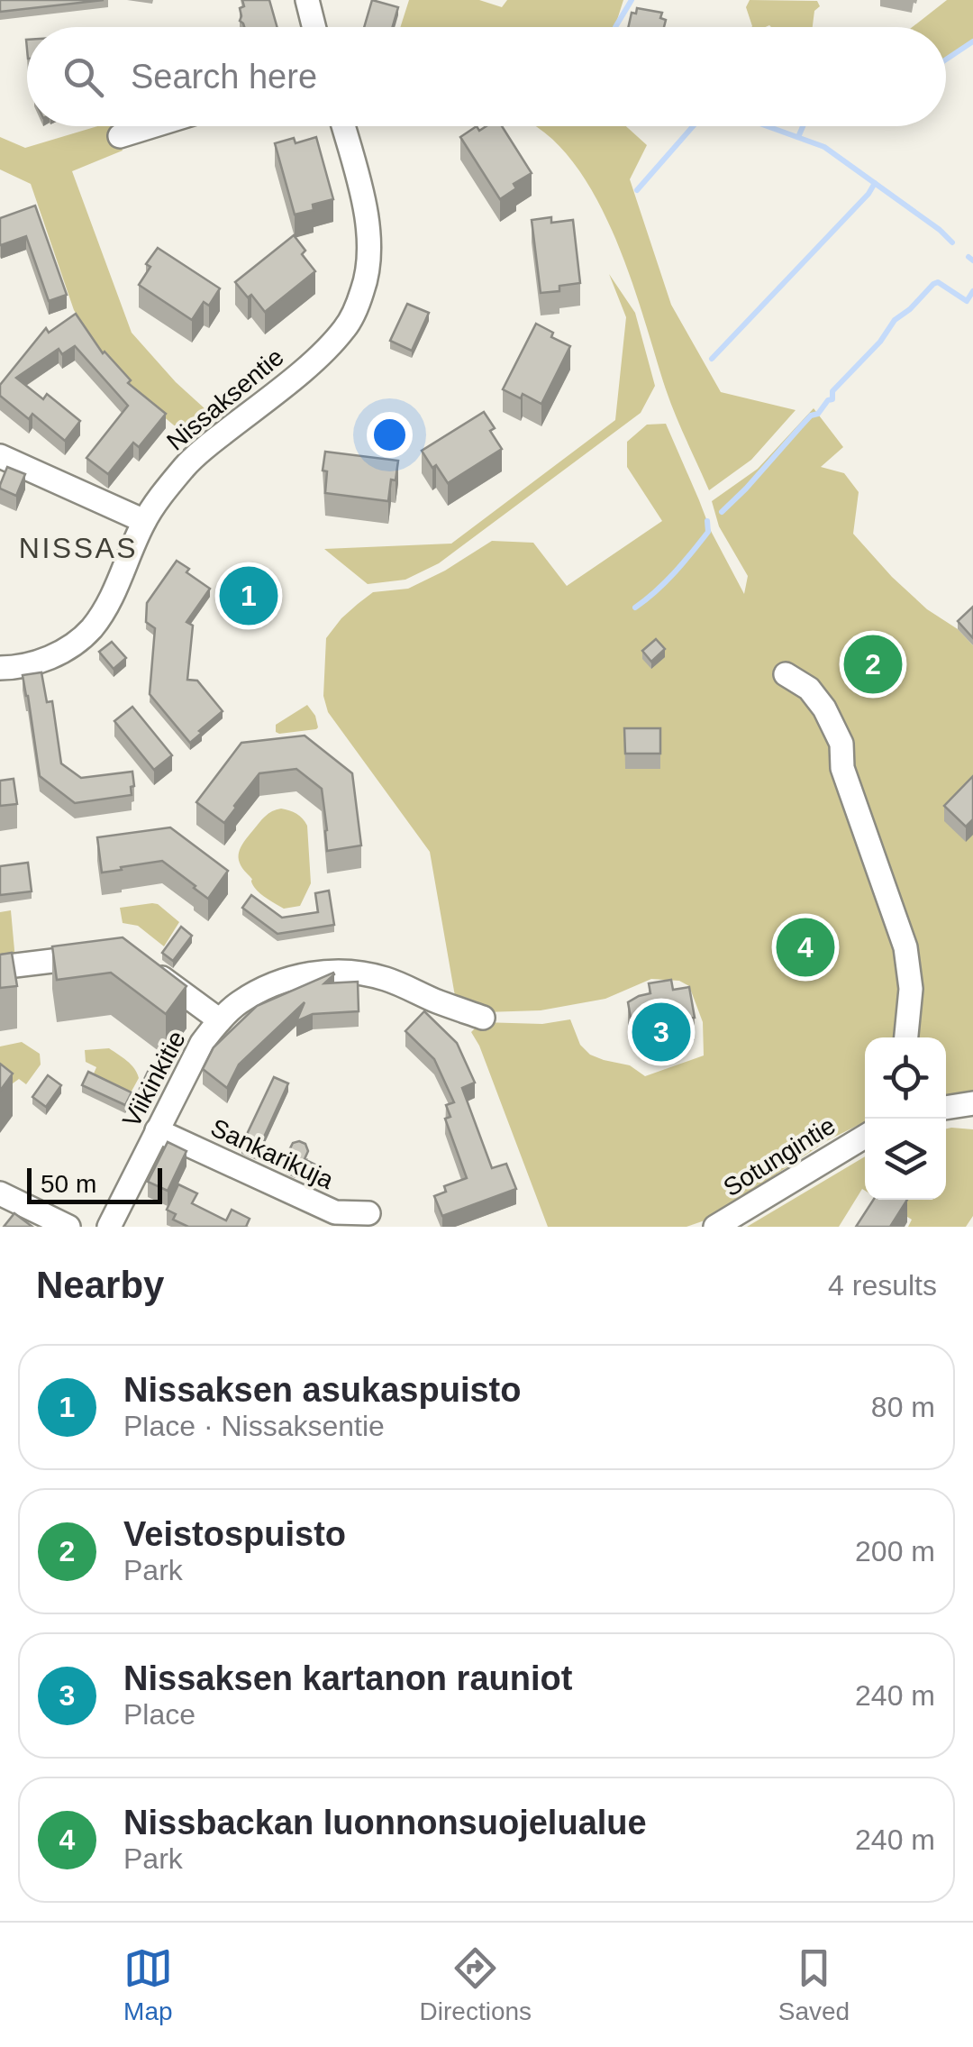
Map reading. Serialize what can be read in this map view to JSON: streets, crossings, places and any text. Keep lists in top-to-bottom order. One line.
{"streets":{"street":["Nissaksentie","Viikinkitie","Sankarikuja","Sotungintie"]},"crossings":[["Viikinkitie","Sankarikuja"]],"districts":["NISSAS"],"scale_bar":"50 m","page":{"search":"Search here","pins":["1","2","4","3"],"scale":"50 m","heading":["Nearby","4 results"],"list":[{"mark":"1","name":"Nissaksen asukaspuisto","note":"Place · Nissaksentie","value":"80 m"},{"mark":"2","name":"Veistospuisto","note":"Park","value":"200 m"},{"mark":"3","name":"Nissaksen kartanon rauniot","note":"Place","value":"240 m"},{"mark":"4","name":"Nissbackan luonnonsuojelualue","note":"Park","value":"240 m"}],"nav":["Map","Directions","Saved"]}}
